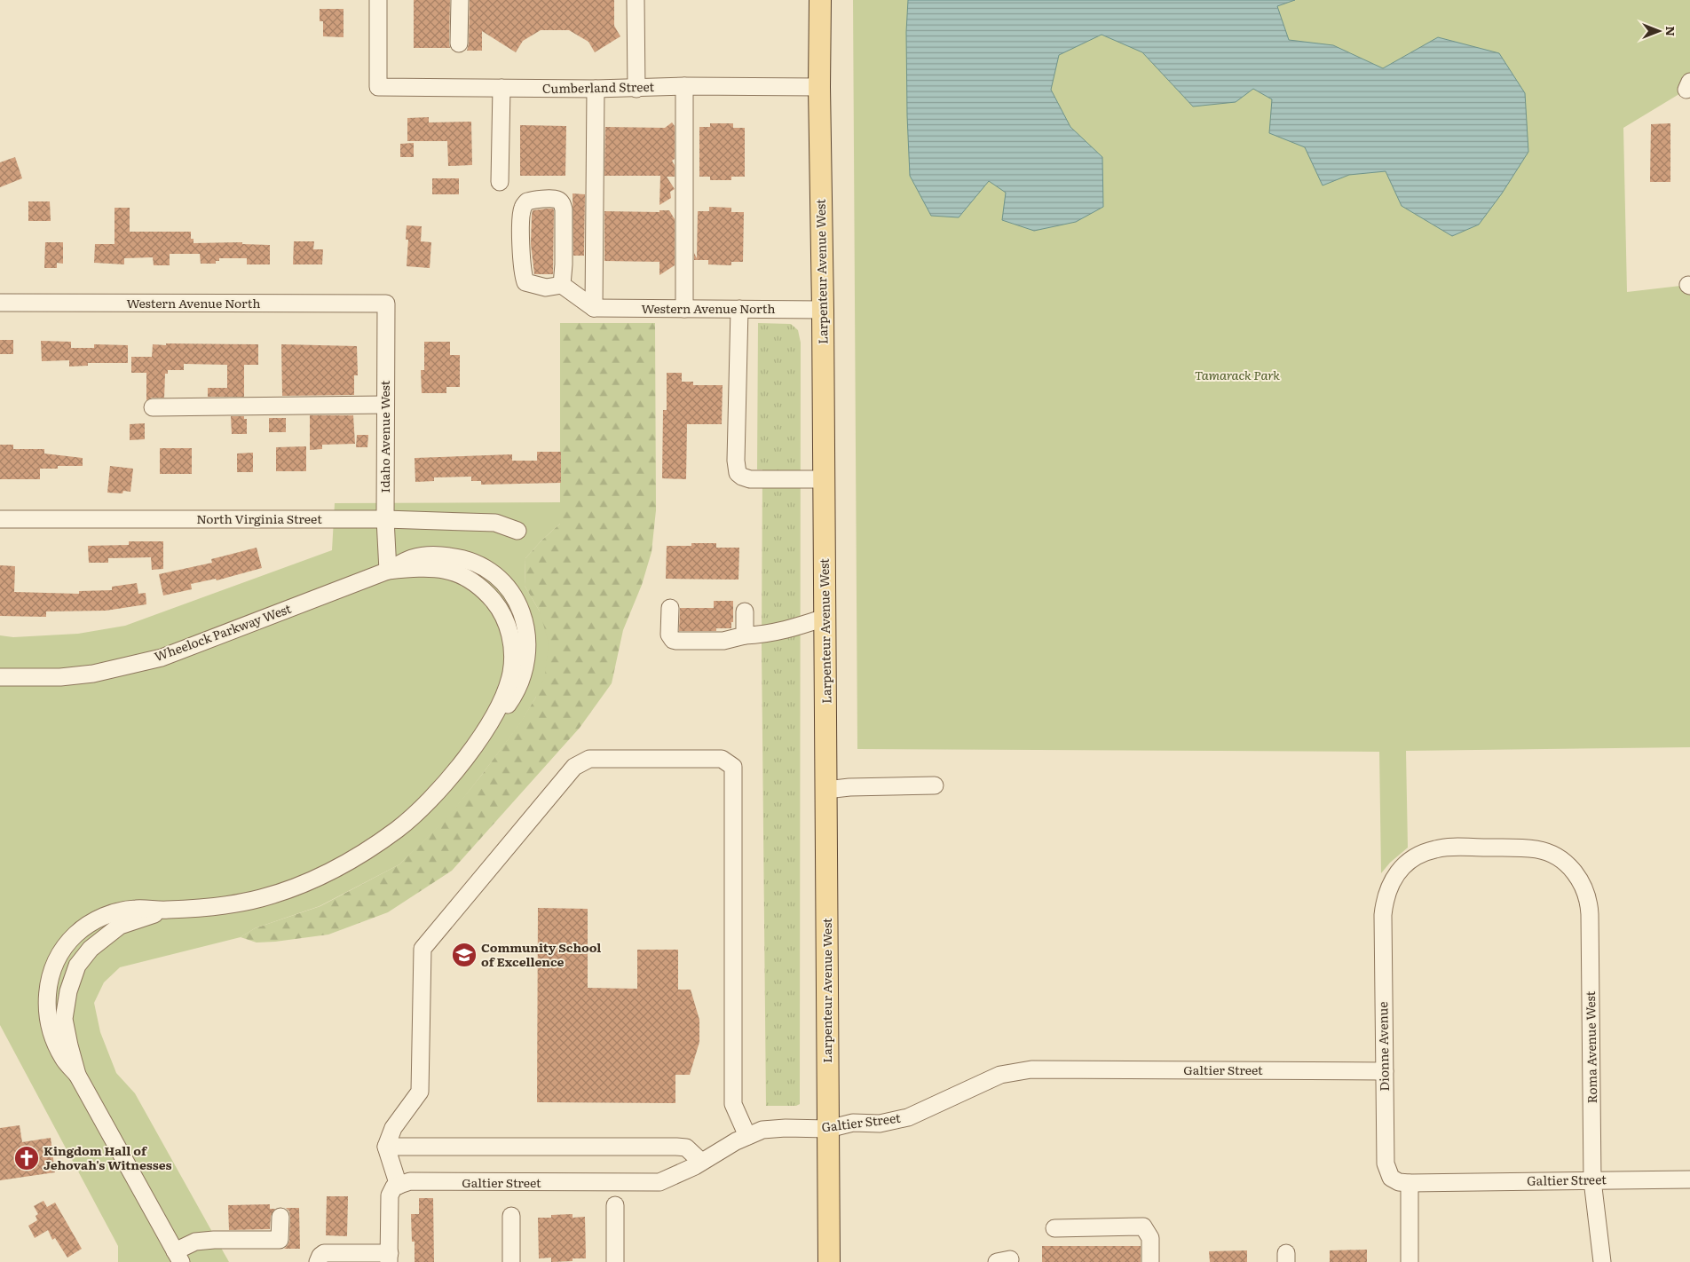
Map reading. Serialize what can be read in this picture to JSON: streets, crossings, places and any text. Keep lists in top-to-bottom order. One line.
{"streets":{"main road":["Larpenteur Avenue West"],"street":["Cumberland Street","Western Avenue North","Idaho Avenue West","North Virginia Street","Wheelock Parkway West","Dionne Avenue","Roma Avenue West","Galtier Street"]},"crossings":[["Cumberland Street","Larpenteur Avenue West"],["Larpenteur Avenue West","Western Avenue North"],["Larpenteur Avenue West","Galtier Street"],["Western Avenue North","Idaho Avenue West"],["Idaho Avenue West","North Virginia Street"],["Idaho Avenue West","Wheelock Parkway West"],["Dionne Avenue","Roma Avenue West"],["Dionne Avenue","Galtier Street"],["Roma Avenue West","Galtier Street"]],"parks":["Tamarack Park"],"places":{"school or university":["Community School of Excellence"],"church":["Kingdom Hall of Jehovah's Witnesses"]},"north":"right"}
